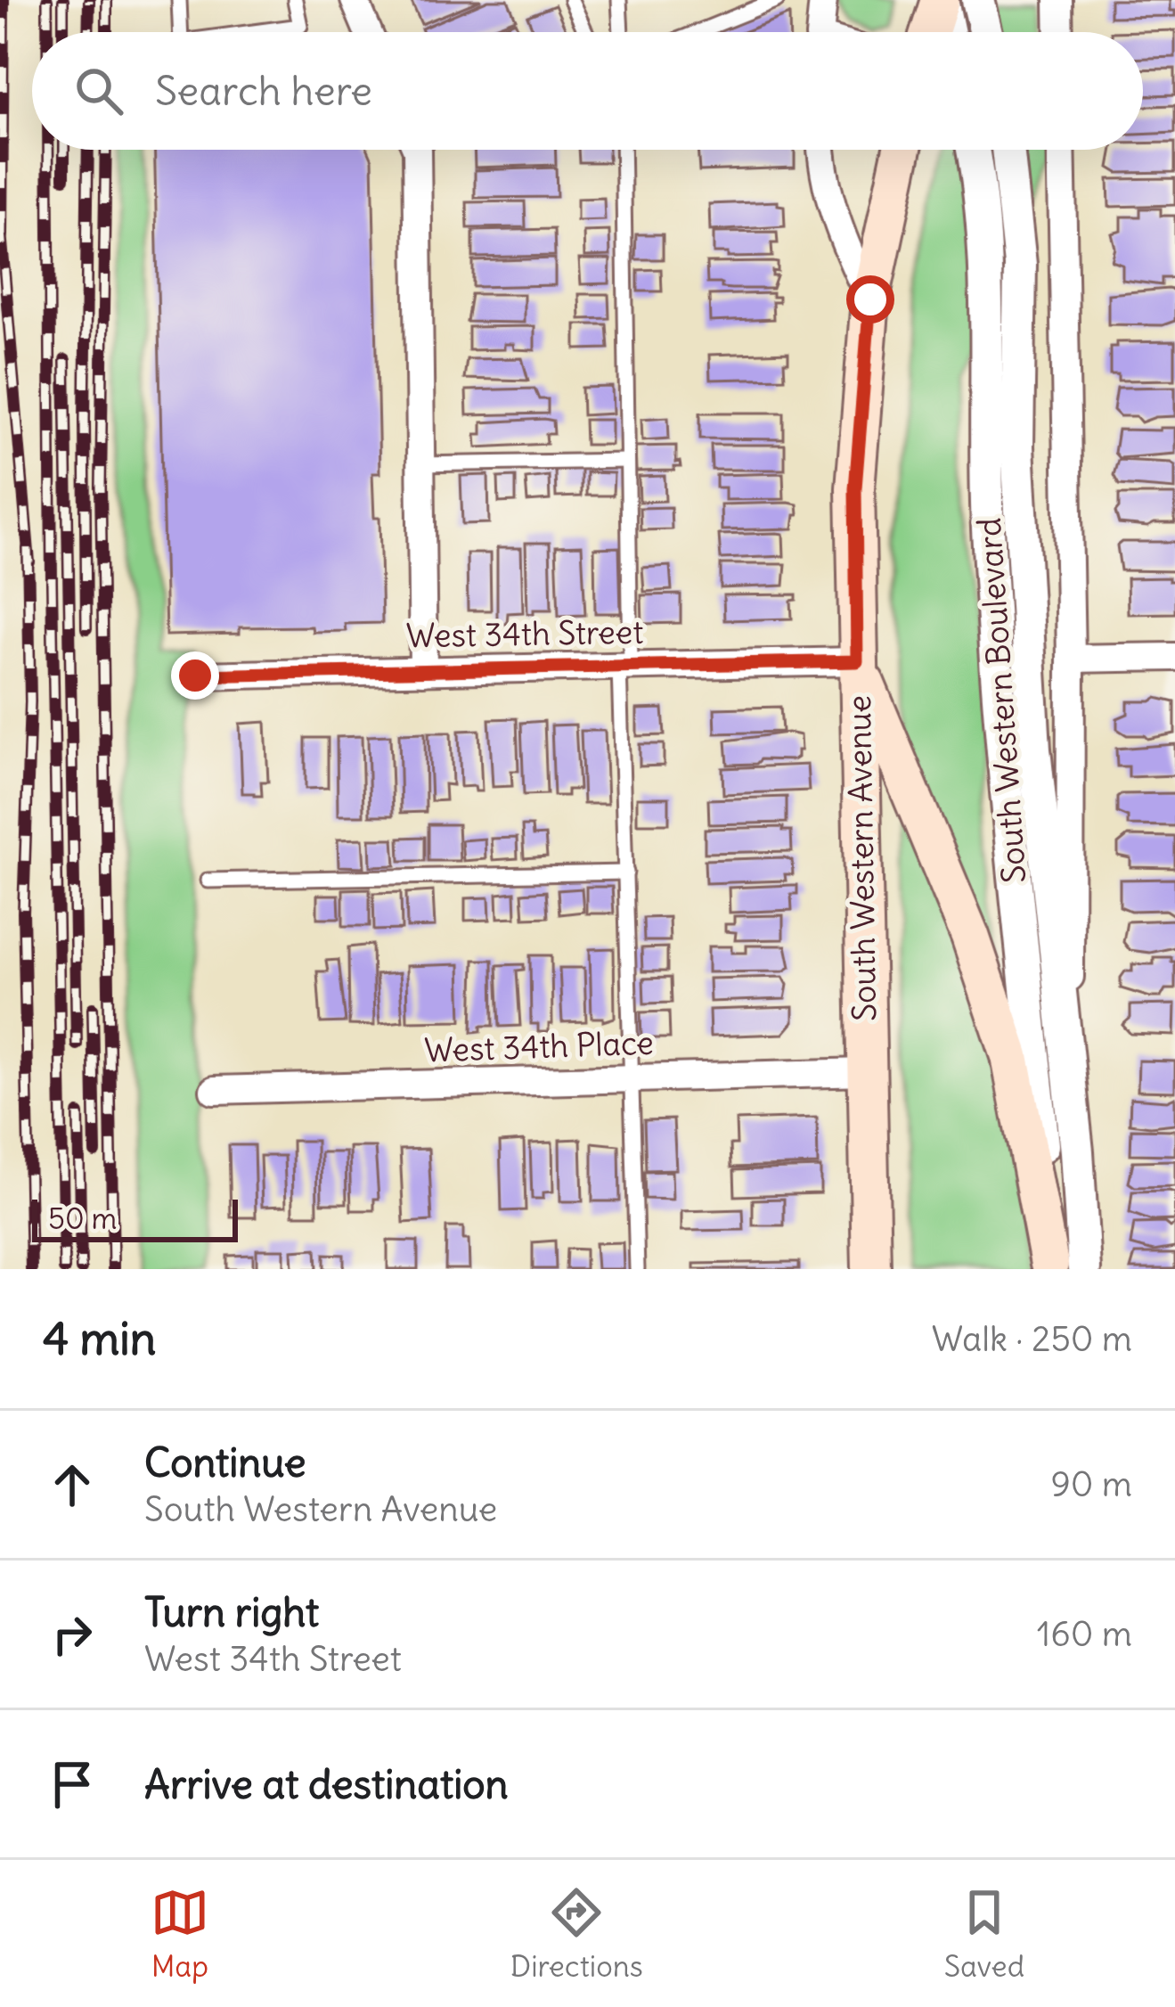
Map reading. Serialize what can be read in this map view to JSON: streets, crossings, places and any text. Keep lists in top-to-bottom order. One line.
{"streets":{"main road":["South Western Avenue"],"street":["West 34th Street","South Western Boulevard","West 34th Place"]},"crossings":[["West 34th Street","South Western Avenue"],["South Western Avenue","West 34th Place"]],"scale_bar":"50 m","page":{"search":"Search here","scale":"50 m","heading":["4 min","Walk · 250 m"],"list":[["Continue","South Western Avenue","90 m"],["Turn right","West 34th Street","160 m"],"Arrive at destination"],"nav":["Map","Directions","Saved"]}}
